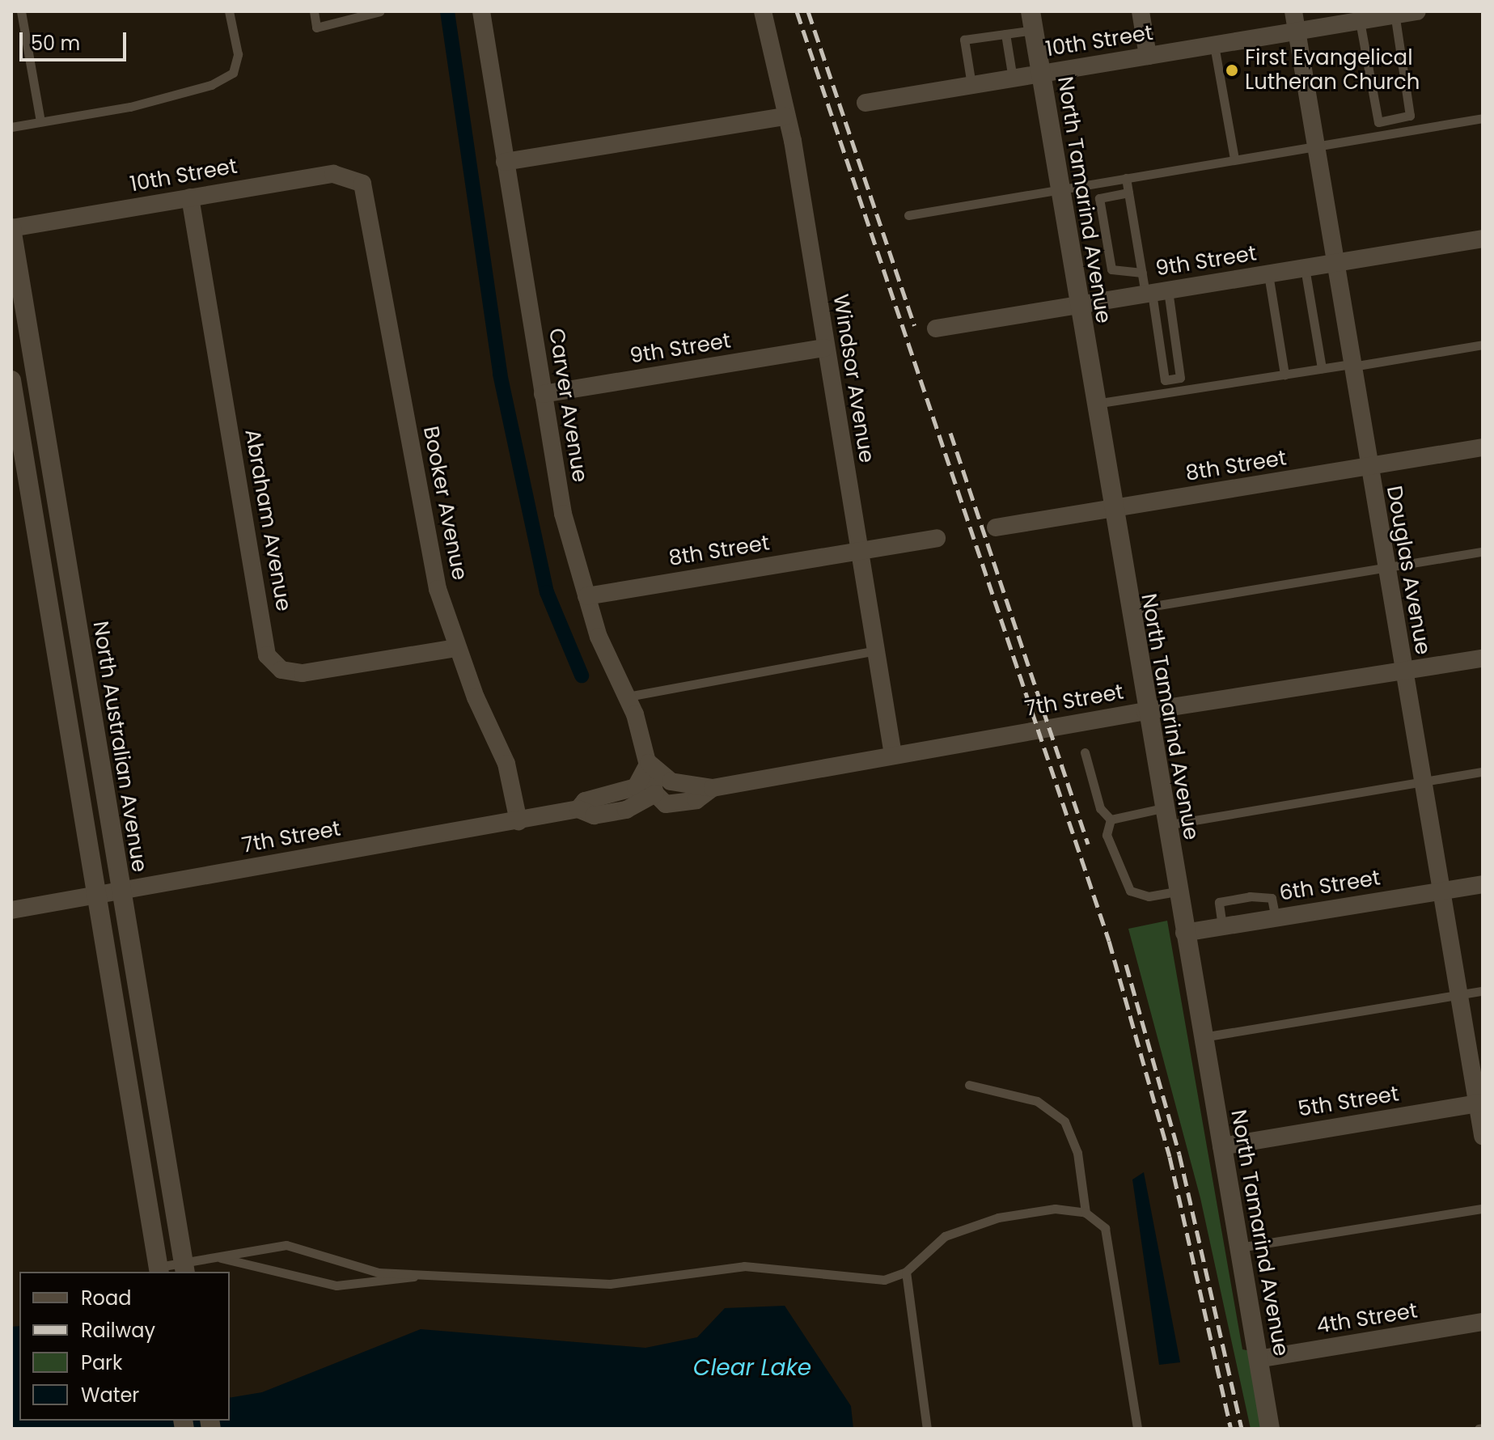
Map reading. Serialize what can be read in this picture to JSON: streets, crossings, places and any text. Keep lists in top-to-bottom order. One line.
{"streets":{"main road":["North Tamarind Avenue","North Australian Avenue"],"street":["10th Street","9th Street","Windsor Avenue","Carver Avenue","8th Street","Booker Avenue","Abraham Avenue","Douglas Avenue","7th Street","6th Street","5th Street","4th Street"]},"crossings":[["10th Street","North Tamarind Avenue"],["10th Street","Booker Avenue"],["10th Street","Abraham Avenue"],["10th Street","Douglas Avenue"],["10th Street","North Australian Avenue"],["North Tamarind Avenue","9th Street"],["North Tamarind Avenue","8th Street"],["North Tamarind Avenue","7th Street"],["North Tamarind Avenue","6th Street"],["North Tamarind Avenue","5th Street"],["North Tamarind Avenue","4th Street"],["9th Street","Windsor Avenue"],["9th Street","Carver Avenue"],["9th Street","Douglas Avenue"],["Windsor Avenue","8th Street"],["Windsor Avenue","7th Street"],["Carver Avenue","8th Street"],["Carver Avenue","7th Street"],["8th Street","Douglas Avenue"],["Booker Avenue","Abraham Avenue"],["Booker Avenue","7th Street"],["Douglas Avenue","7th Street"],["Douglas Avenue","6th Street"],["Douglas Avenue","5th Street"],["7th Street","North Australian Avenue"]],"water":["Clear Lake"],"places":["First Evangelical Lutheran Church"],"legend":["Road","Railway","Park","Water"],"scale_bar":"50 m"}
